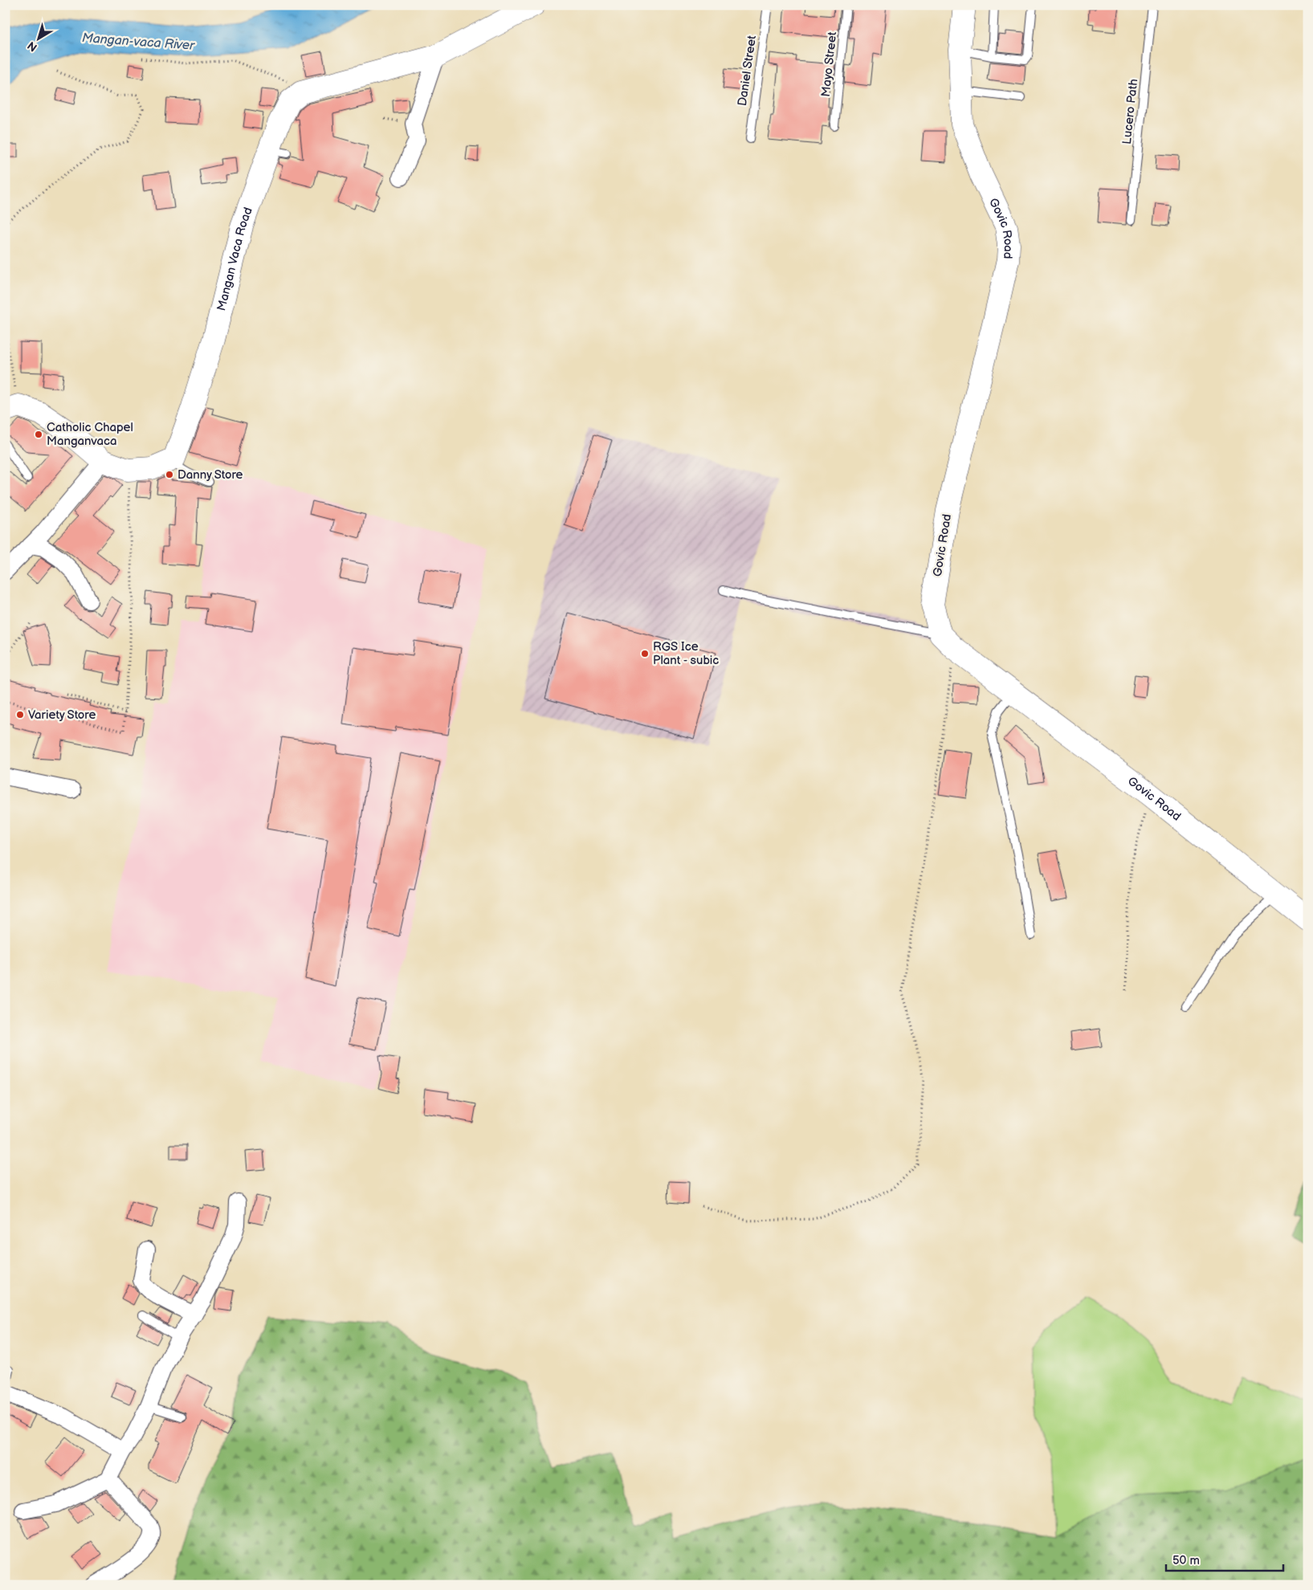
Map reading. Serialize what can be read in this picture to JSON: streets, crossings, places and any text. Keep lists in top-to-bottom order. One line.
{"streets":{"main road":["Govic Road","Mangan Vaca Road"],"lane":["Mayo Street","Daniel Street","Lucero Path"]},"water":["Mangan-vaca River"],"places":["Catholic Chapel Manganvaca","Danny Store","RGS Ice Plant - subic","Variety Store"],"scale_bar":"50 m","north":"bottom left"}
